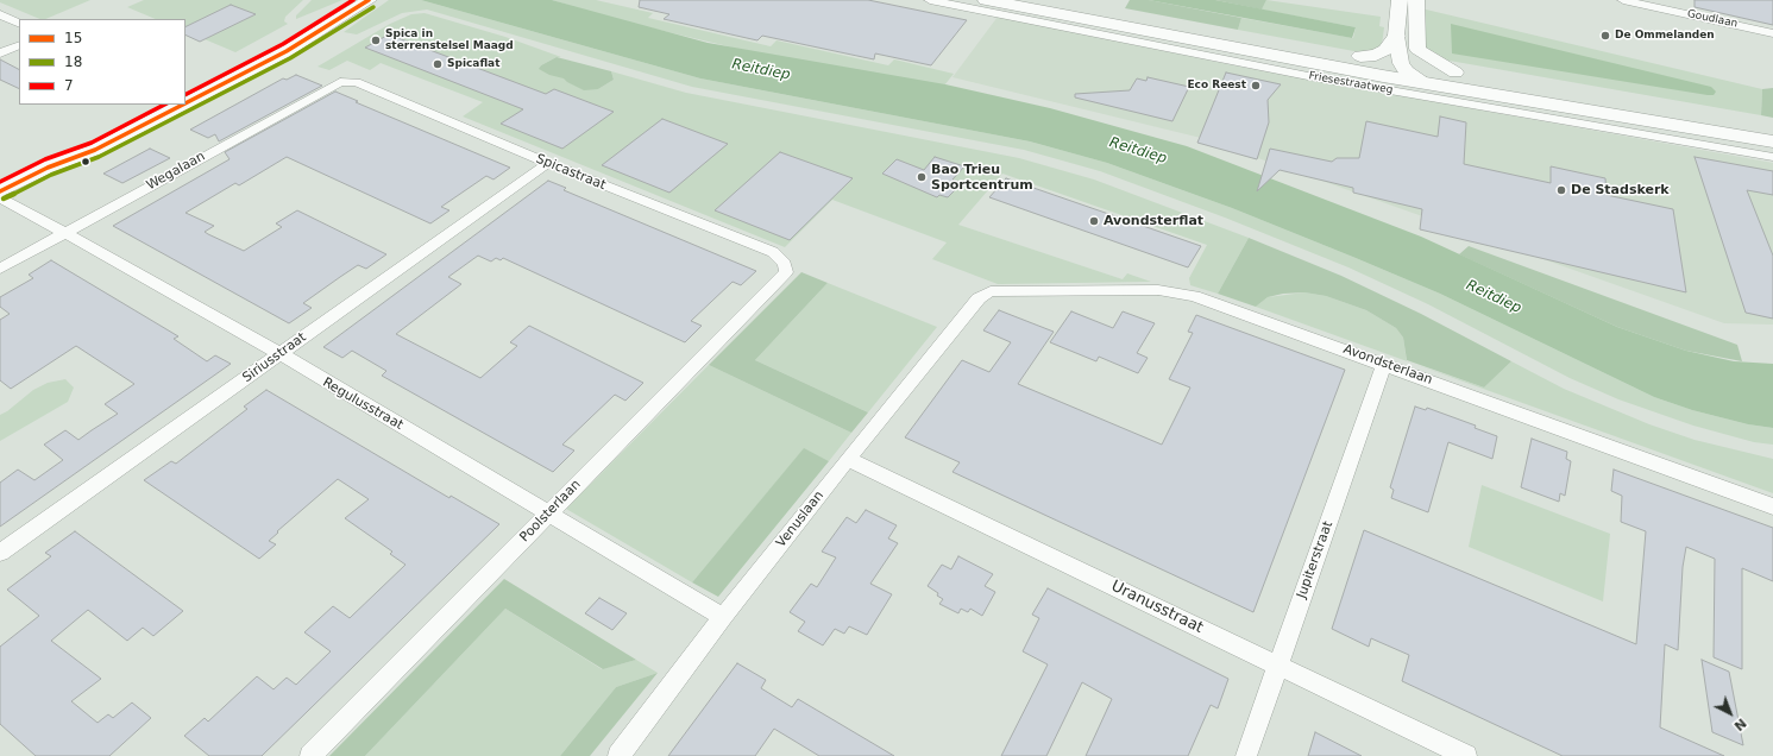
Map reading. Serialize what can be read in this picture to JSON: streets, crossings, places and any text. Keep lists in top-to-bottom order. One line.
{"streets":{"highway":["Friesestraatweg"],"street":["Goudlaan","Wegalaan","Spicastraat","Siriusstraat","Avondsterlaan","Regulusstraat","Poolsterlaan","Venuslaan","Jupiterstraat","Uranusstraat"]},"crossings":[["Wegalaan","Spicastraat"],["Wegalaan","Regulusstraat"],["Spicastraat","Siriusstraat"],["Spicastraat","Poolsterlaan"],["Siriusstraat","Regulusstraat"],["Avondsterlaan","Venuslaan"],["Avondsterlaan","Jupiterstraat"],["Regulusstraat","Poolsterlaan"],["Regulusstraat","Venuslaan"],["Venuslaan","Uranusstraat"],["Jupiterstraat","Uranusstraat"]],"water":["Reitdiep"],"places":["De Ommelanden","Spica in sterrenstelsel Maagd","Spicaflat","Eco Reest","Bao Trieu Sportcentrum","De Stadskerk","Avondsterflat"],"lines":["transit line 15","transit line 7","transit line 18"],"legend":["15","18","7"],"north":"bottom right"}
